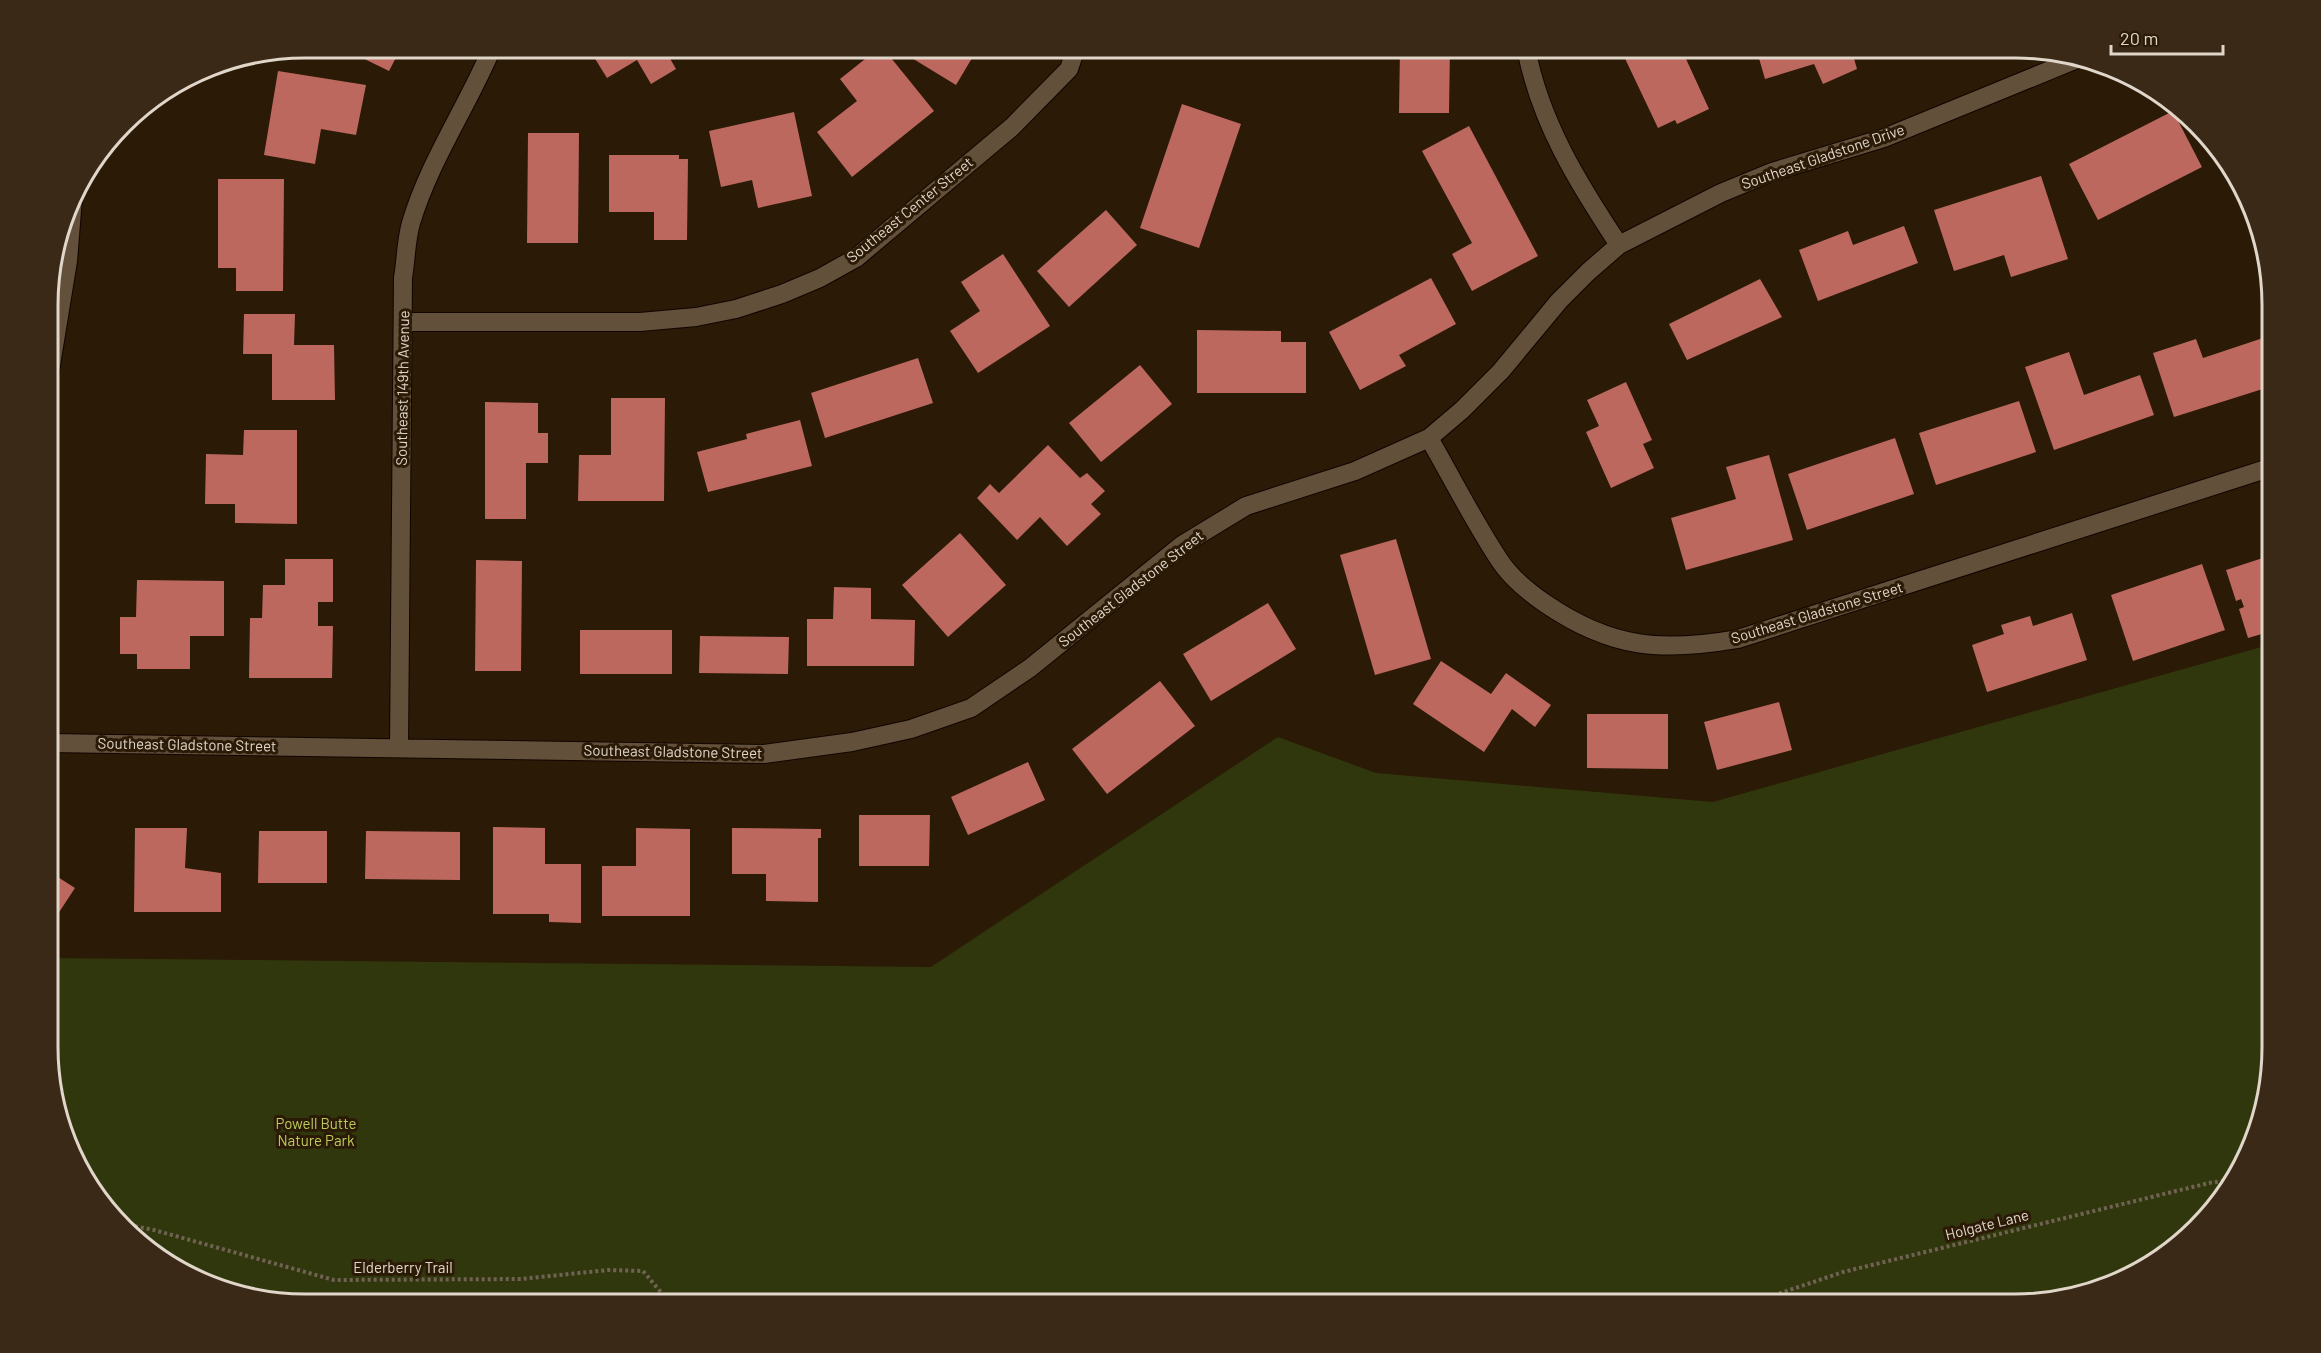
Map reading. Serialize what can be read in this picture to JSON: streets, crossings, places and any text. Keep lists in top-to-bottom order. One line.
{"streets":{"street":["Southeast Gladstone Drive","Southeast Center Street","Southeast 149th Avenue","Southeast Gladstone Street"],"path":["Holgate Lane","Elderberry Trail"]},"crossings":[["Southeast Gladstone Drive","Southeast Gladstone Street"],["Southeast Center Street","Southeast 149th Avenue"],["Southeast 149th Avenue","Southeast Gladstone Street"]],"parks":["Powell Butte Nature Park"],"scale_bar":"20 m"}
